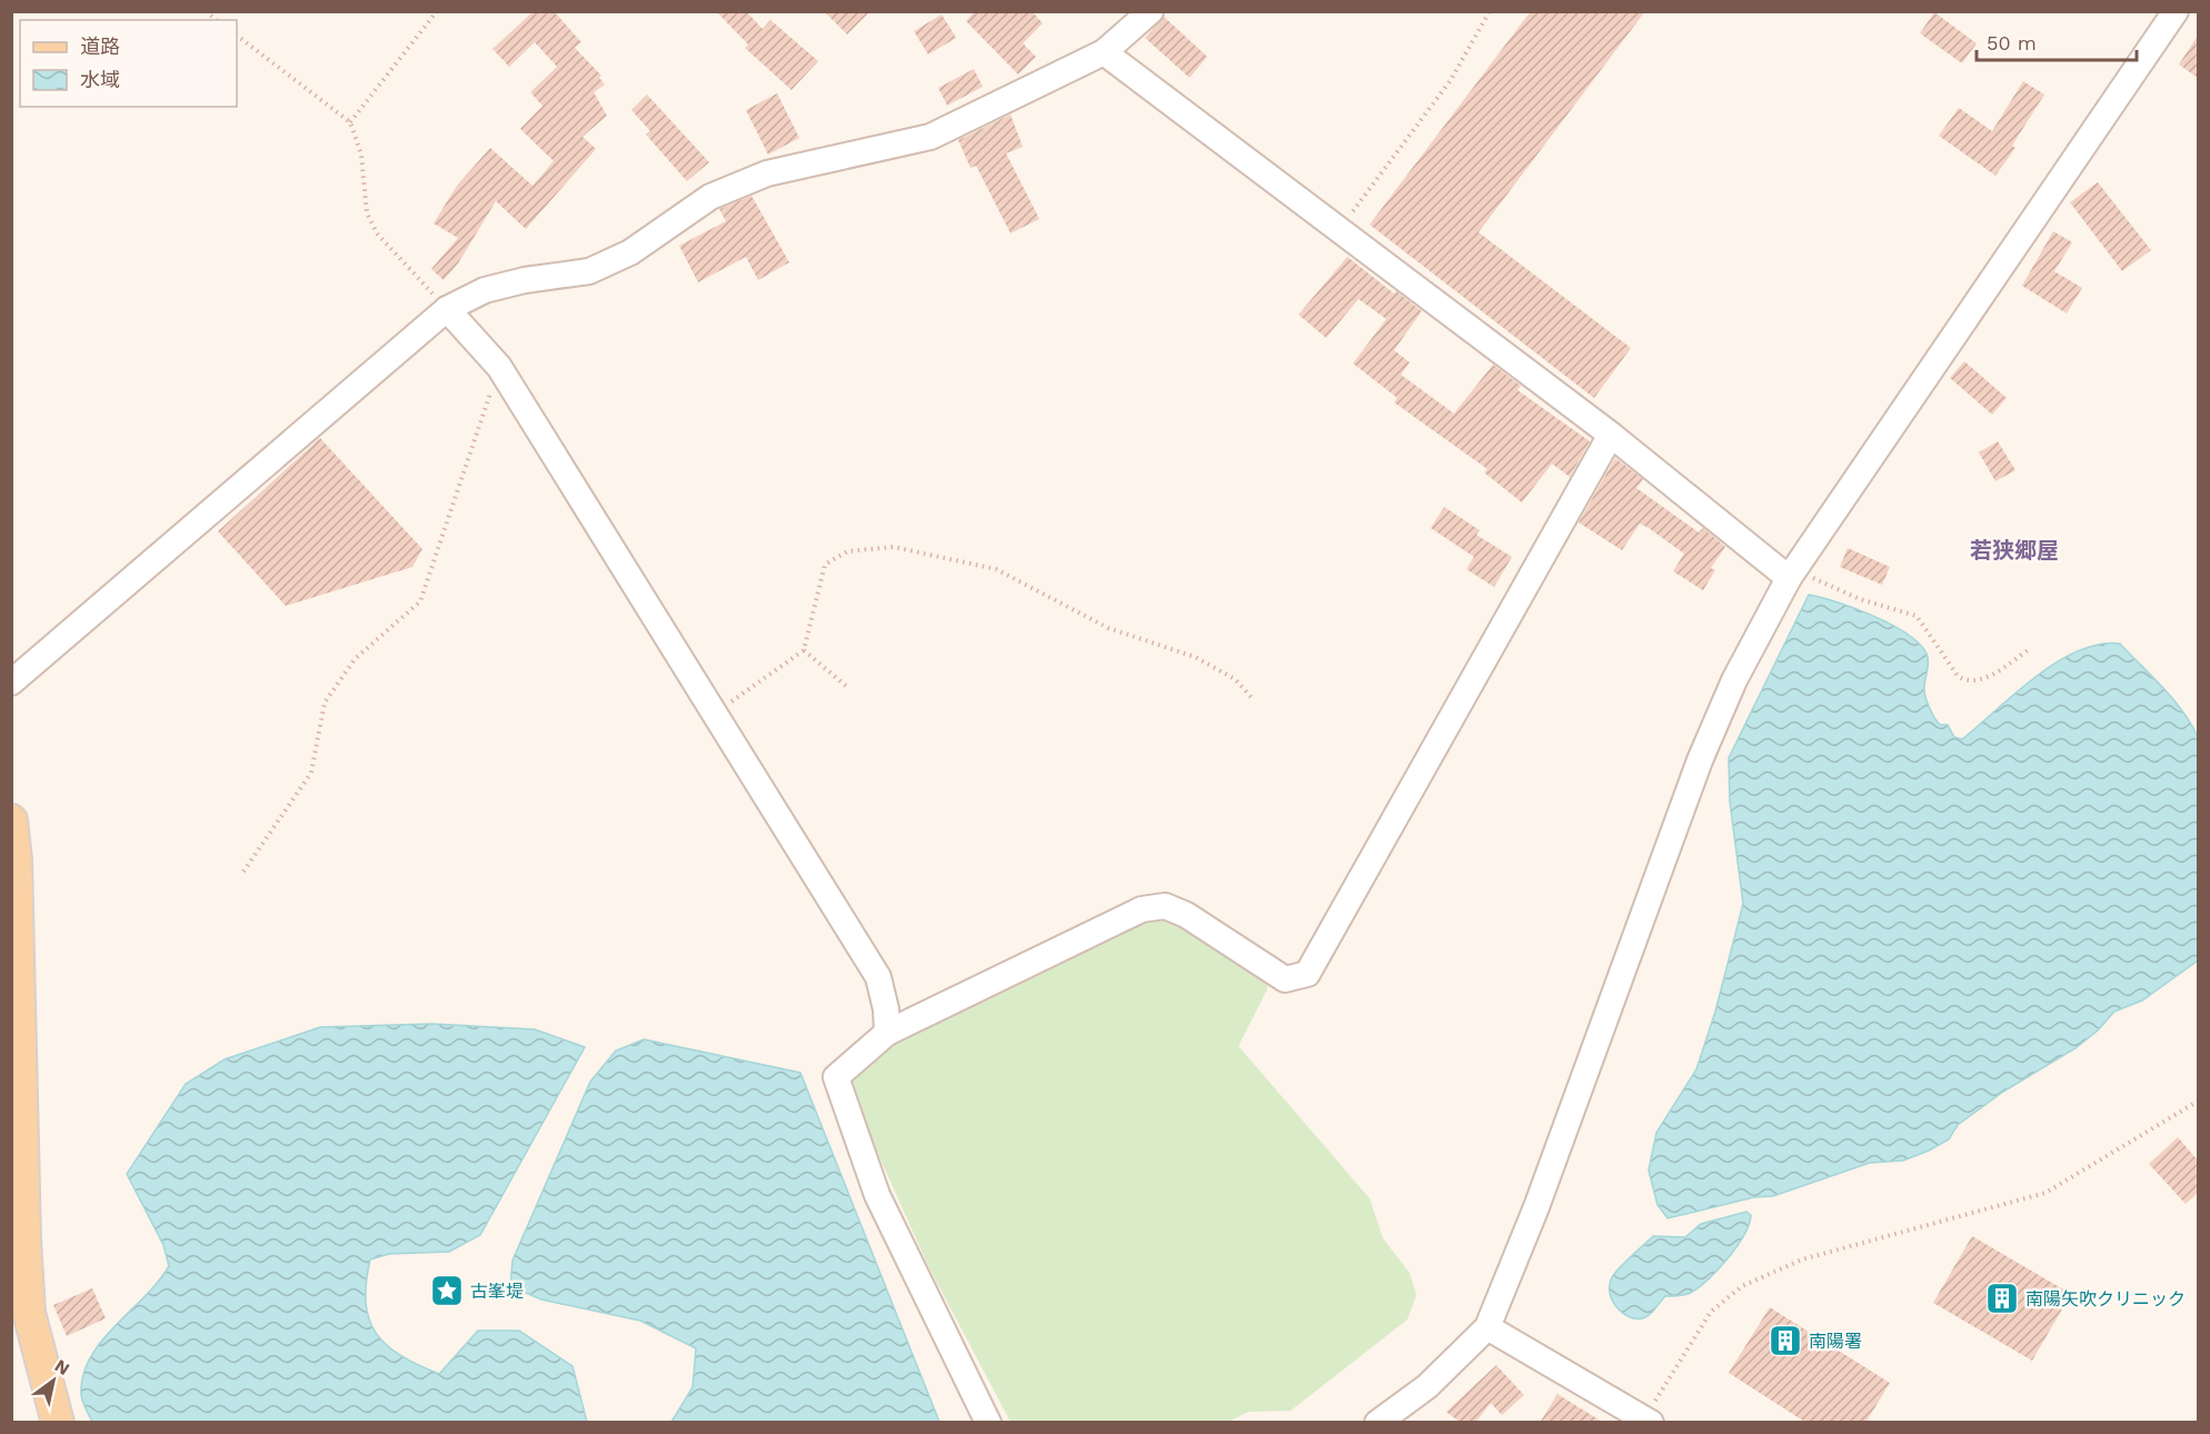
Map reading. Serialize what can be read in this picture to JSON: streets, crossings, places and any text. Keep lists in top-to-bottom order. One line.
{"districts":["若狭郷屋"],"places":{"place":["古峯堤"],"building":["南陽矢吹クリニック","南陽署"]},"legend":["道路","水域"],"scale_bar":"50 m","north":"top right"}
